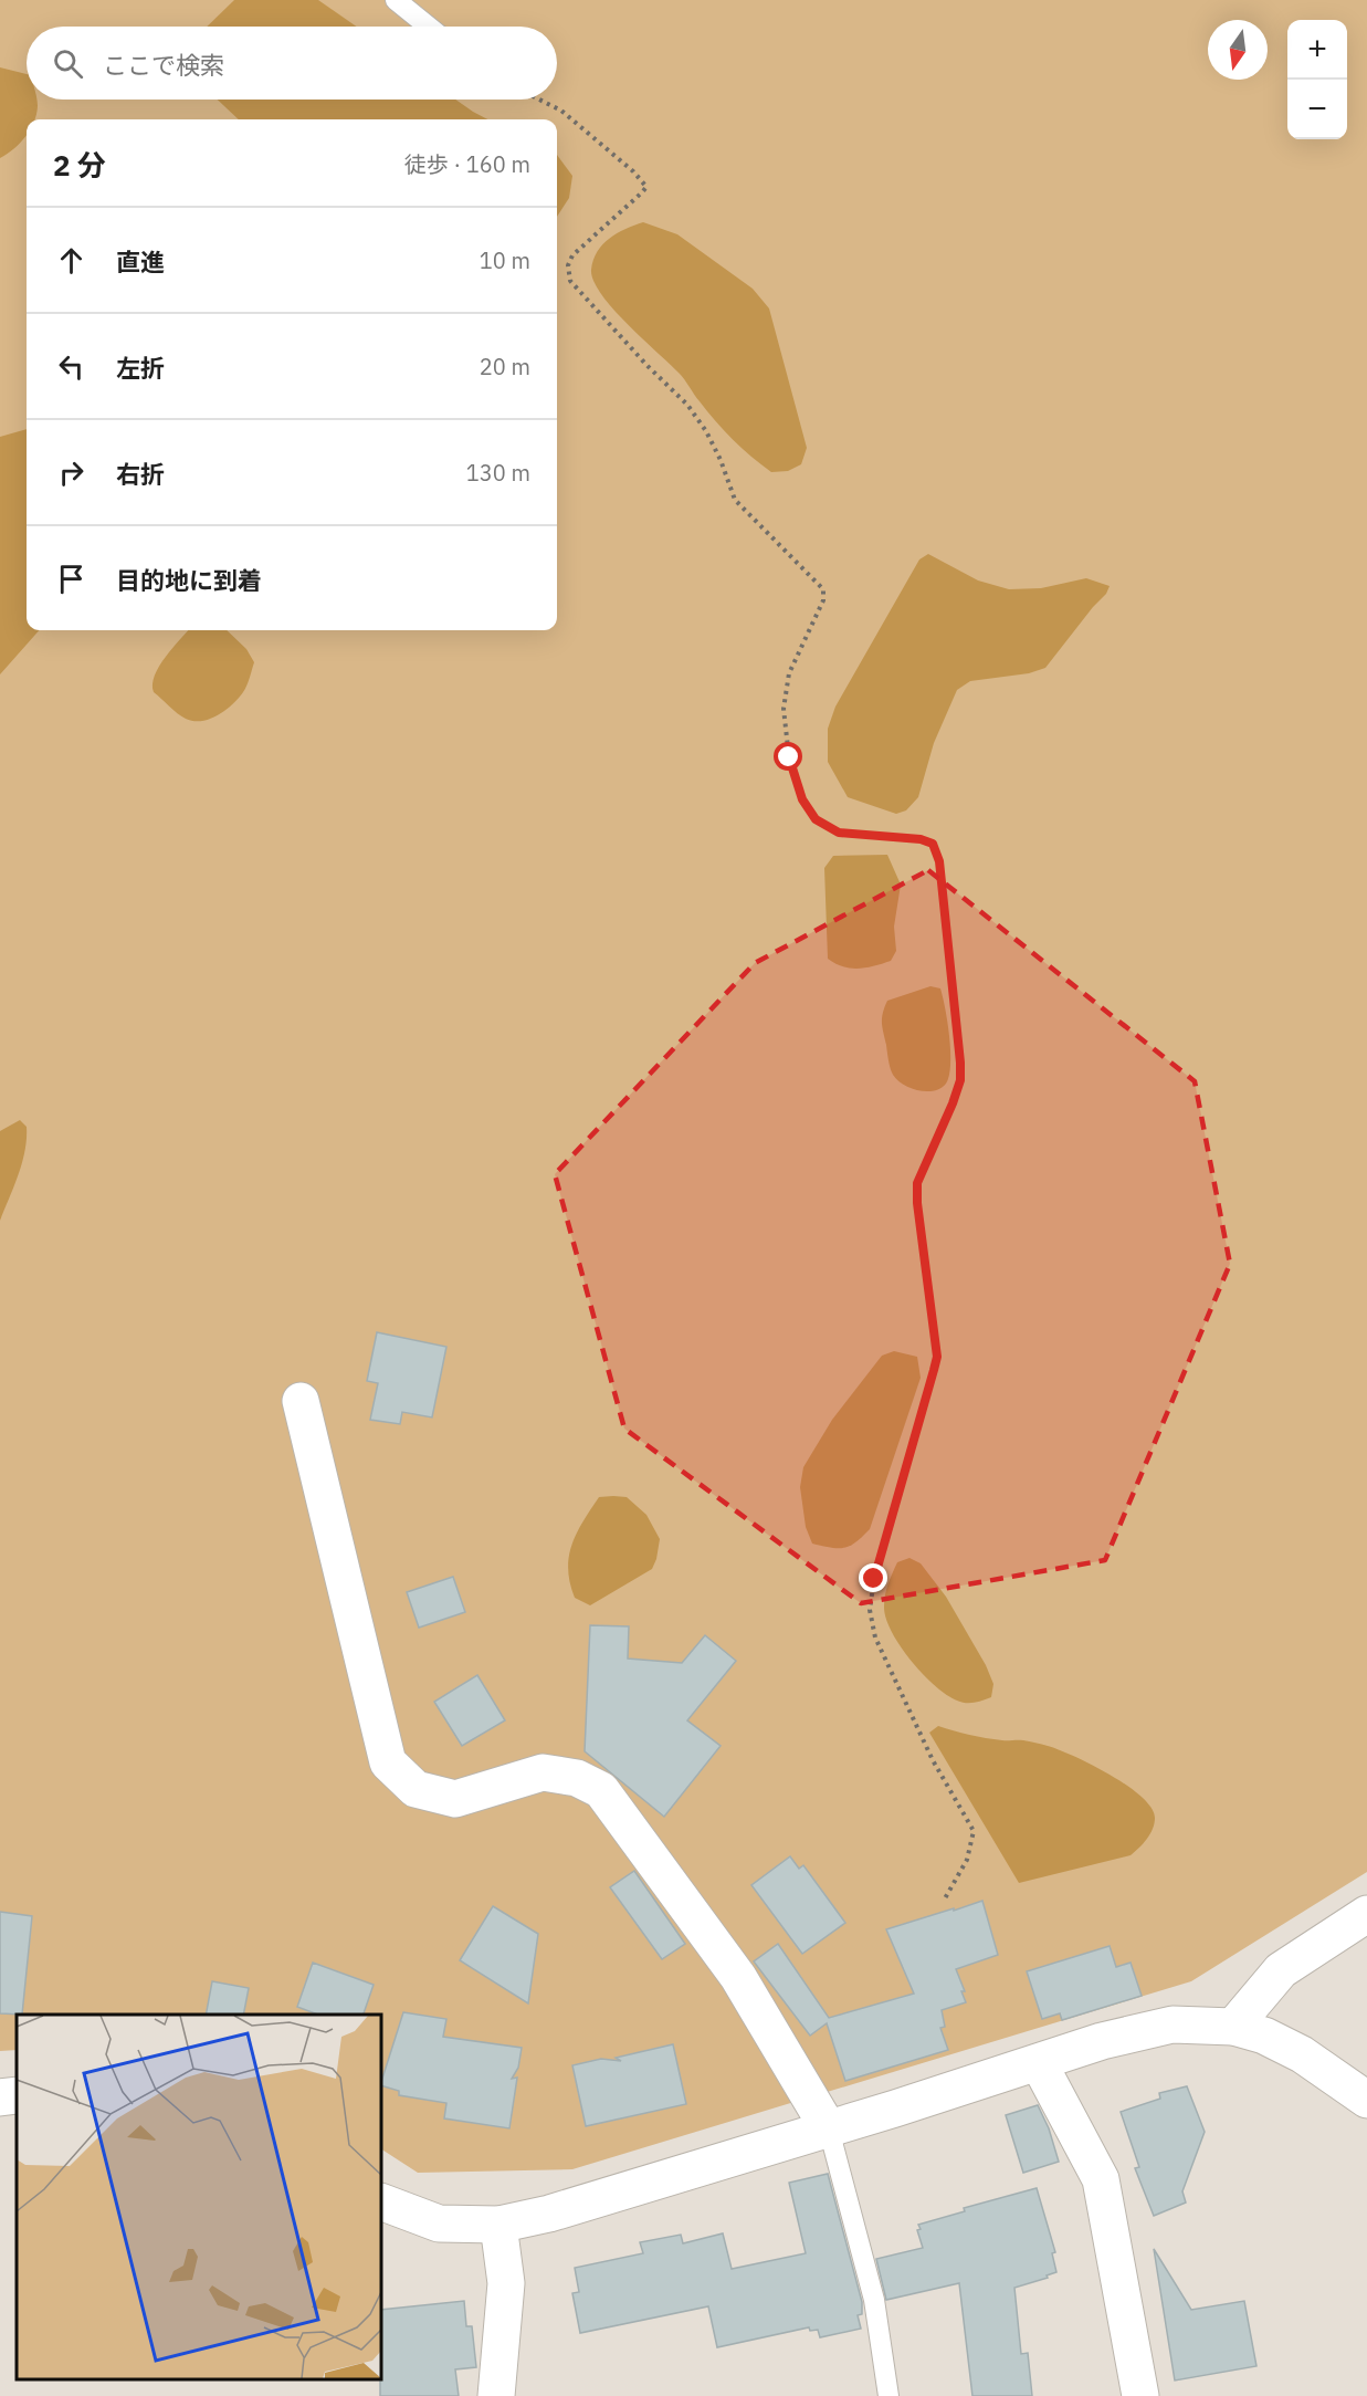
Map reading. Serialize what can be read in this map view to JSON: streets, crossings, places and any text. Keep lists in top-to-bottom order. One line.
{"north":"bottom","page":{"map_buttons":["+","−"],"search":"ここで検索","heading":["2 分","徒歩 · 160 m"],"list":[["直進","10 m"],["左折","20 m"],["右折","130 m"],"目的地に到着"]}}
